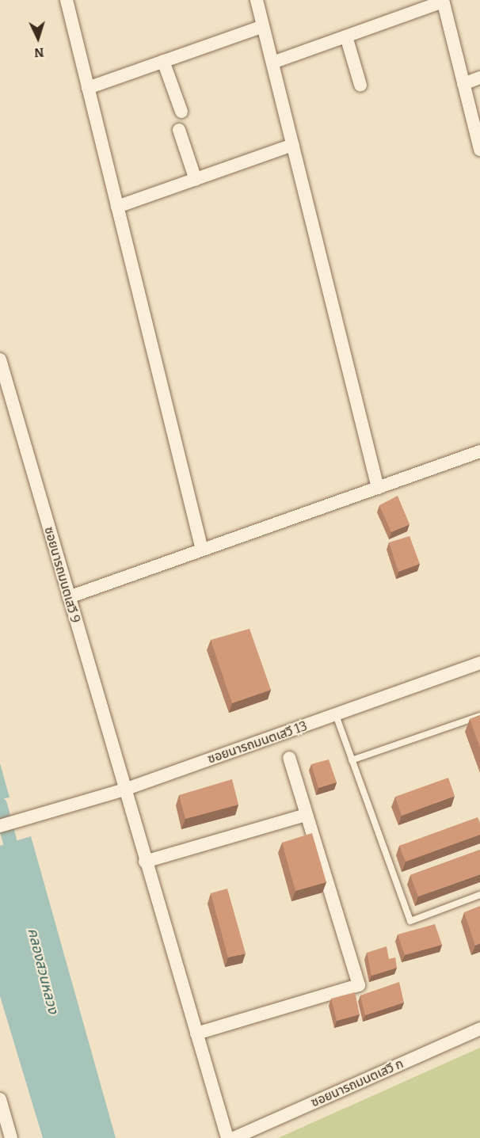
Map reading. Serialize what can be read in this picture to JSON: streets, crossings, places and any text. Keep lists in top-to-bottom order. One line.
{"streets":{"street":["ซอยนารถมนตเสวี 9","ซอยนารถมนตเสวี 13","ซอยนารถมนตเสวี ก"]},"crossings":[["ซอยนารถมนตเสวี 9","ซอยนารถมนตเสวี 13"]],"water":["คลองสวนหลวง"],"north":"bottom"}
